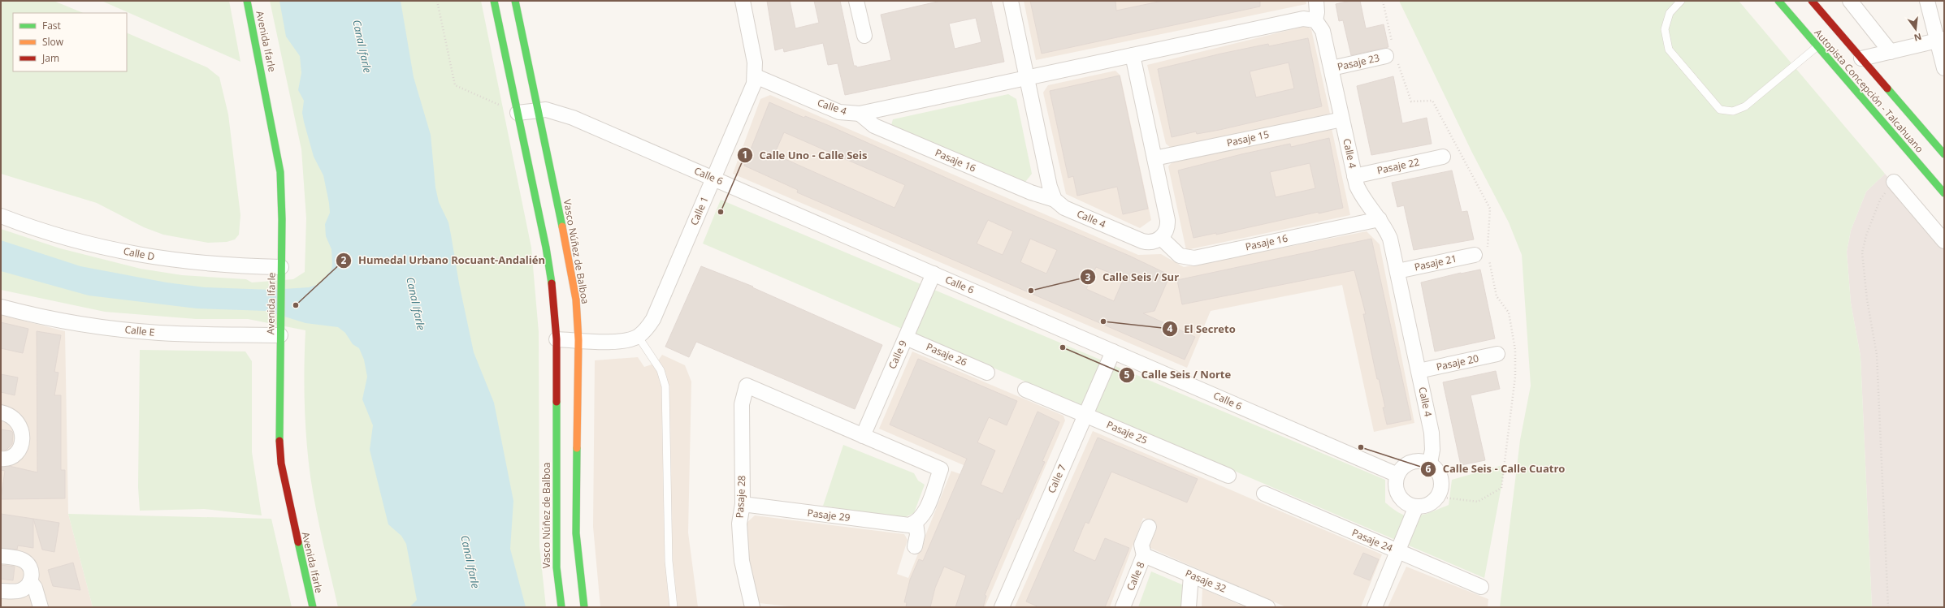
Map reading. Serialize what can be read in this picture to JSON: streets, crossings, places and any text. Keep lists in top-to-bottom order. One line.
{"streets":{"street":["Avenida Ifarle","Pasaje 23","Autopista Concepción - Talcahuano","Calle 4","Pasaje 15","Pasaje 16","Pasaje 22","Calle 6","Calle 1","Vasco Núñez de Balboa","Calle D","Pasaje 21","Calle E","Calle 9","Pasaje 26","Pasaje 20","Pasaje 25","Calle 7","Pasaje 28","Pasaje 29","Pasaje 24","Calle 8","Pasaje 32"]},"crossings":[["Avenida Ifarle","Calle D"],["Avenida Ifarle","Calle E"],["Pasaje 23","Calle 4"],["Calle 4","Pasaje 15"],["Calle 4","Pasaje 16"],["Calle 4","Pasaje 22"],["Calle 4","Calle 6"],["Calle 4","Calle 1"],["Calle 4","Pasaje 21"],["Calle 4","Pasaje 20"],["Calle 6","Calle 1"],["Calle 6","Vasco Núñez de Balboa"],["Calle 6","Calle 9"],["Calle 6","Calle 7"],["Calle 1","Vasco Núñez de Balboa"],["Calle 9","Pasaje 26"],["Calle 9","Pasaje 28"],["Pasaje 25","Calle 7"],["Pasaje 28","Pasaje 29"],["Calle 8","Pasaje 32"]],"water":["Canal Ifarle"],"places":["Calle Uno - Calle Seis","Calle Seis / Sur","Humedal Urbano Rocuant-Andalién","El Secreto","Calle Seis / Norte","Calle Seis - Calle Cuatro"],"legend":["Fast","Slow","Jam"],"north":"bottom"}
